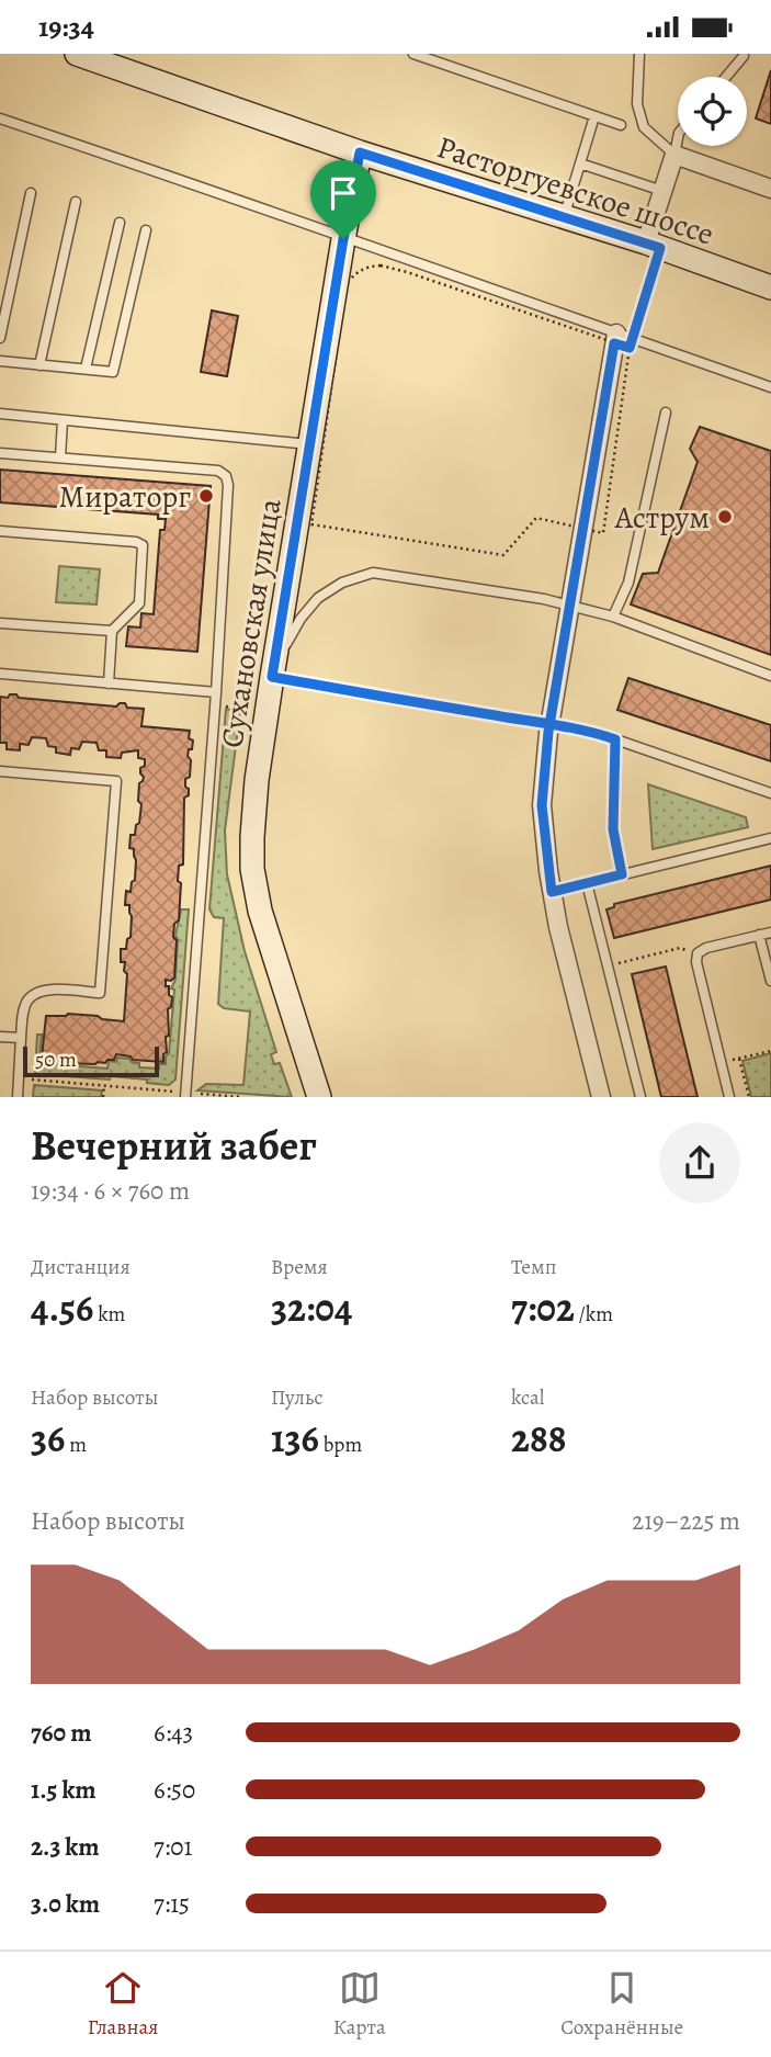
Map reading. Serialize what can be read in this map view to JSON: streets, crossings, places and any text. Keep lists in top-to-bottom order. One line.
{"streets":{"street":["Расторгуевское шоссе","Сухановская улица"]},"crossings":[["Расторгуевское шоссе","Сухановская улица"]],"places":["Мираторг","Аструм"],"scale_bar":"50 m","page":{"status":"19:34","scale":"50 m","heading":["Вечерний забег","19:34 · 6 × 760 m"],"stats":[["Дистанция","4.56 km"],["Время","32:04"],["Темп","7:02 /km"],["Набор высоты","36 m"],["Пульс","136 bpm"],["kcal","288"]],"chart":["Набор высоты","219–225 m"],"list":[{"name":"760 m","note":"6:43"},{"name":"1.5 km","note":"6:50"},{"name":"2.3 km","note":"7:01"},{"name":"3.0 km","note":"7:15"}],"tabs":["Главная","Карта","Сохранённые"]}}
